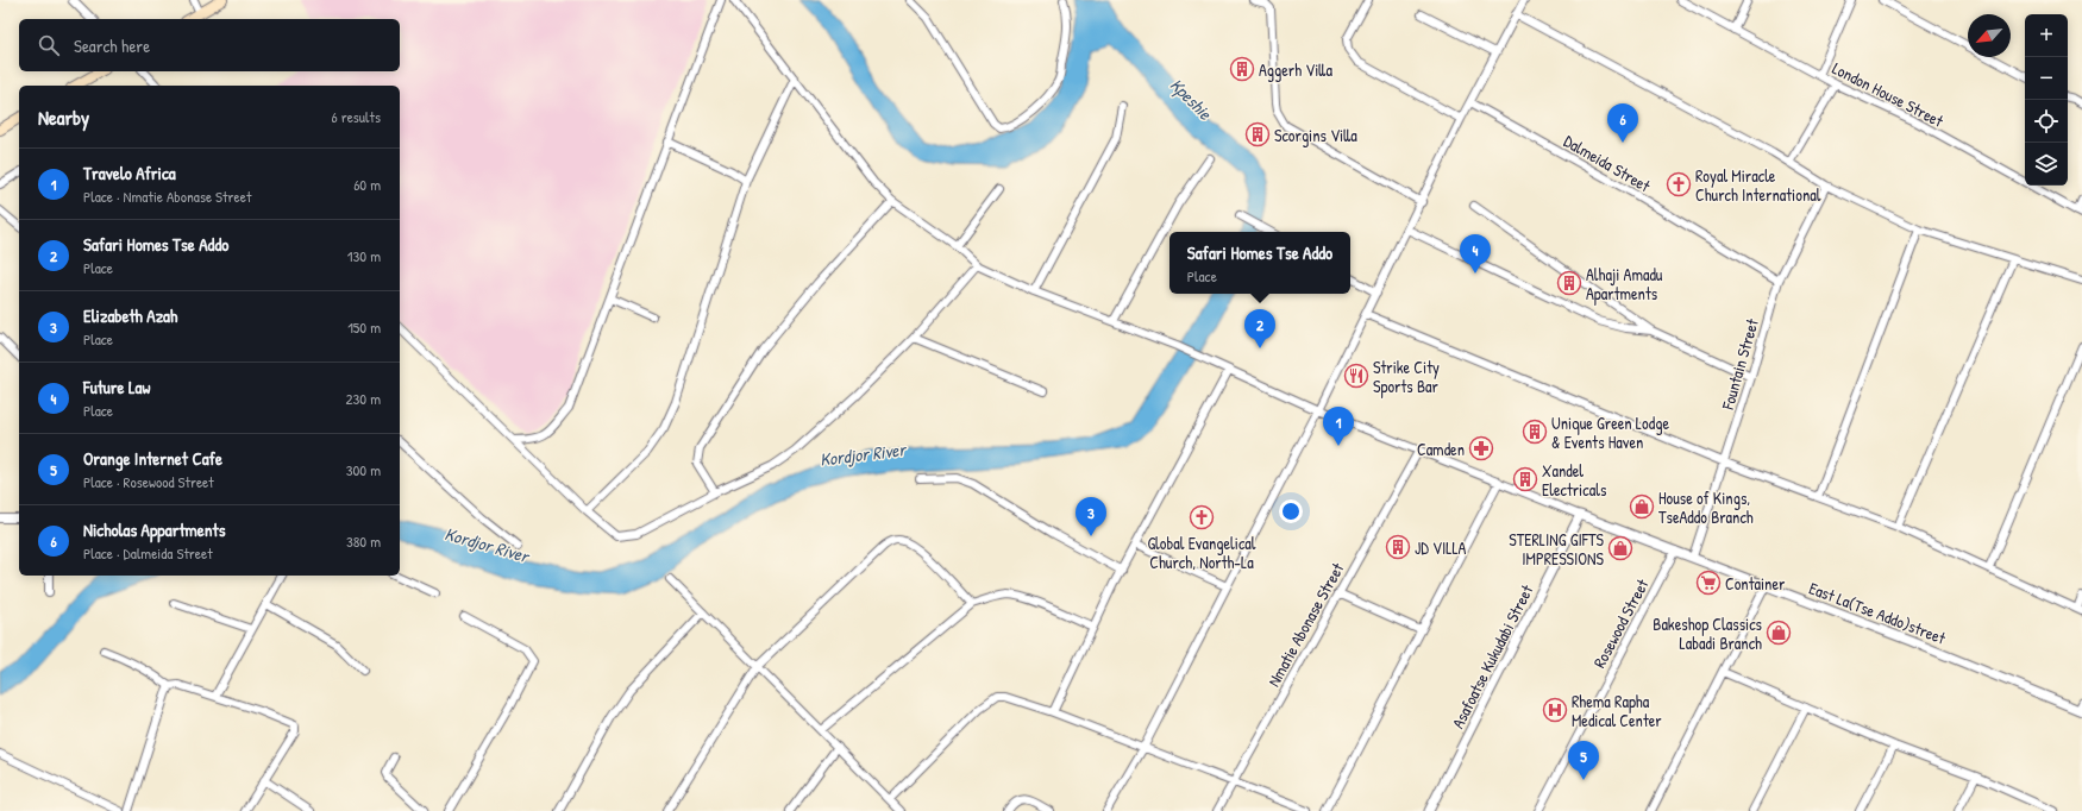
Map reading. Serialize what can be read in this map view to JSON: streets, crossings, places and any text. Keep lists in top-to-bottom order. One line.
{"streets":{"street":["London House Street","Dalmeida Street","Fountain Street","East La(Tse Addo)street","Rosewood Street","Nmatie Abonase Street","Asafoatse Kukudabi Street"]},"crossings":[["Dalmeida Street","Fountain Street"],["Fountain Street","East La(Tse Addo)street"],["East La(Tse Addo)street","Rosewood Street"],["East La(Tse Addo)street","Asafoatse Kukudabi Street"]],"water":["Kpeshie","Kordjor River"],"places":{"building":["Aggerh Villa","Scorgins Villa","Alhaji Amadu Apartments","Unique Green Lodge & Events Haven","Xandel Electricals","JD VILLA"],"church":["Royal Miracle Church International","Global Evangelical Church, North-La"],"restaurant":["Strike City Sports Bar"],"pharmacy":["Camden"],"shop":["House of Kings, TseAddo Branch","STERLING GIFTS IMPRESSIONS","Bakeshop Classics Labadi Branch"],"supermarket":["Container"],"hospital":["Rhema Rapha Medical Center"]},"north":"bottom left","page":{"map_buttons":["+","−"],"search":"Search here","heading":["Nearby","6 results"],"pins":["6","4","2","1","3","5"],"list":[{"mark":"1","name":"Travelo Africa","note":"Place · Nmatie Abonase Street","value":"60 m"},{"mark":"2","name":"Safari Homes Tse Addo","note":"Place","value":"130 m"},{"mark":"3","name":"Elizabeth Azah","note":"Place","value":"150 m"},{"mark":"4","name":"Future Law","note":"Place","value":"230 m"},{"mark":"5","name":"Orange Internet Cafe","note":"Place · Rosewood Street","value":"300 m"},{"mark":"6","name":"Nicholas Appartments","note":"Place · Dalmeida Street","value":"380 m"}],"popup":["Safari Homes Tse Addo","Place"]}}
